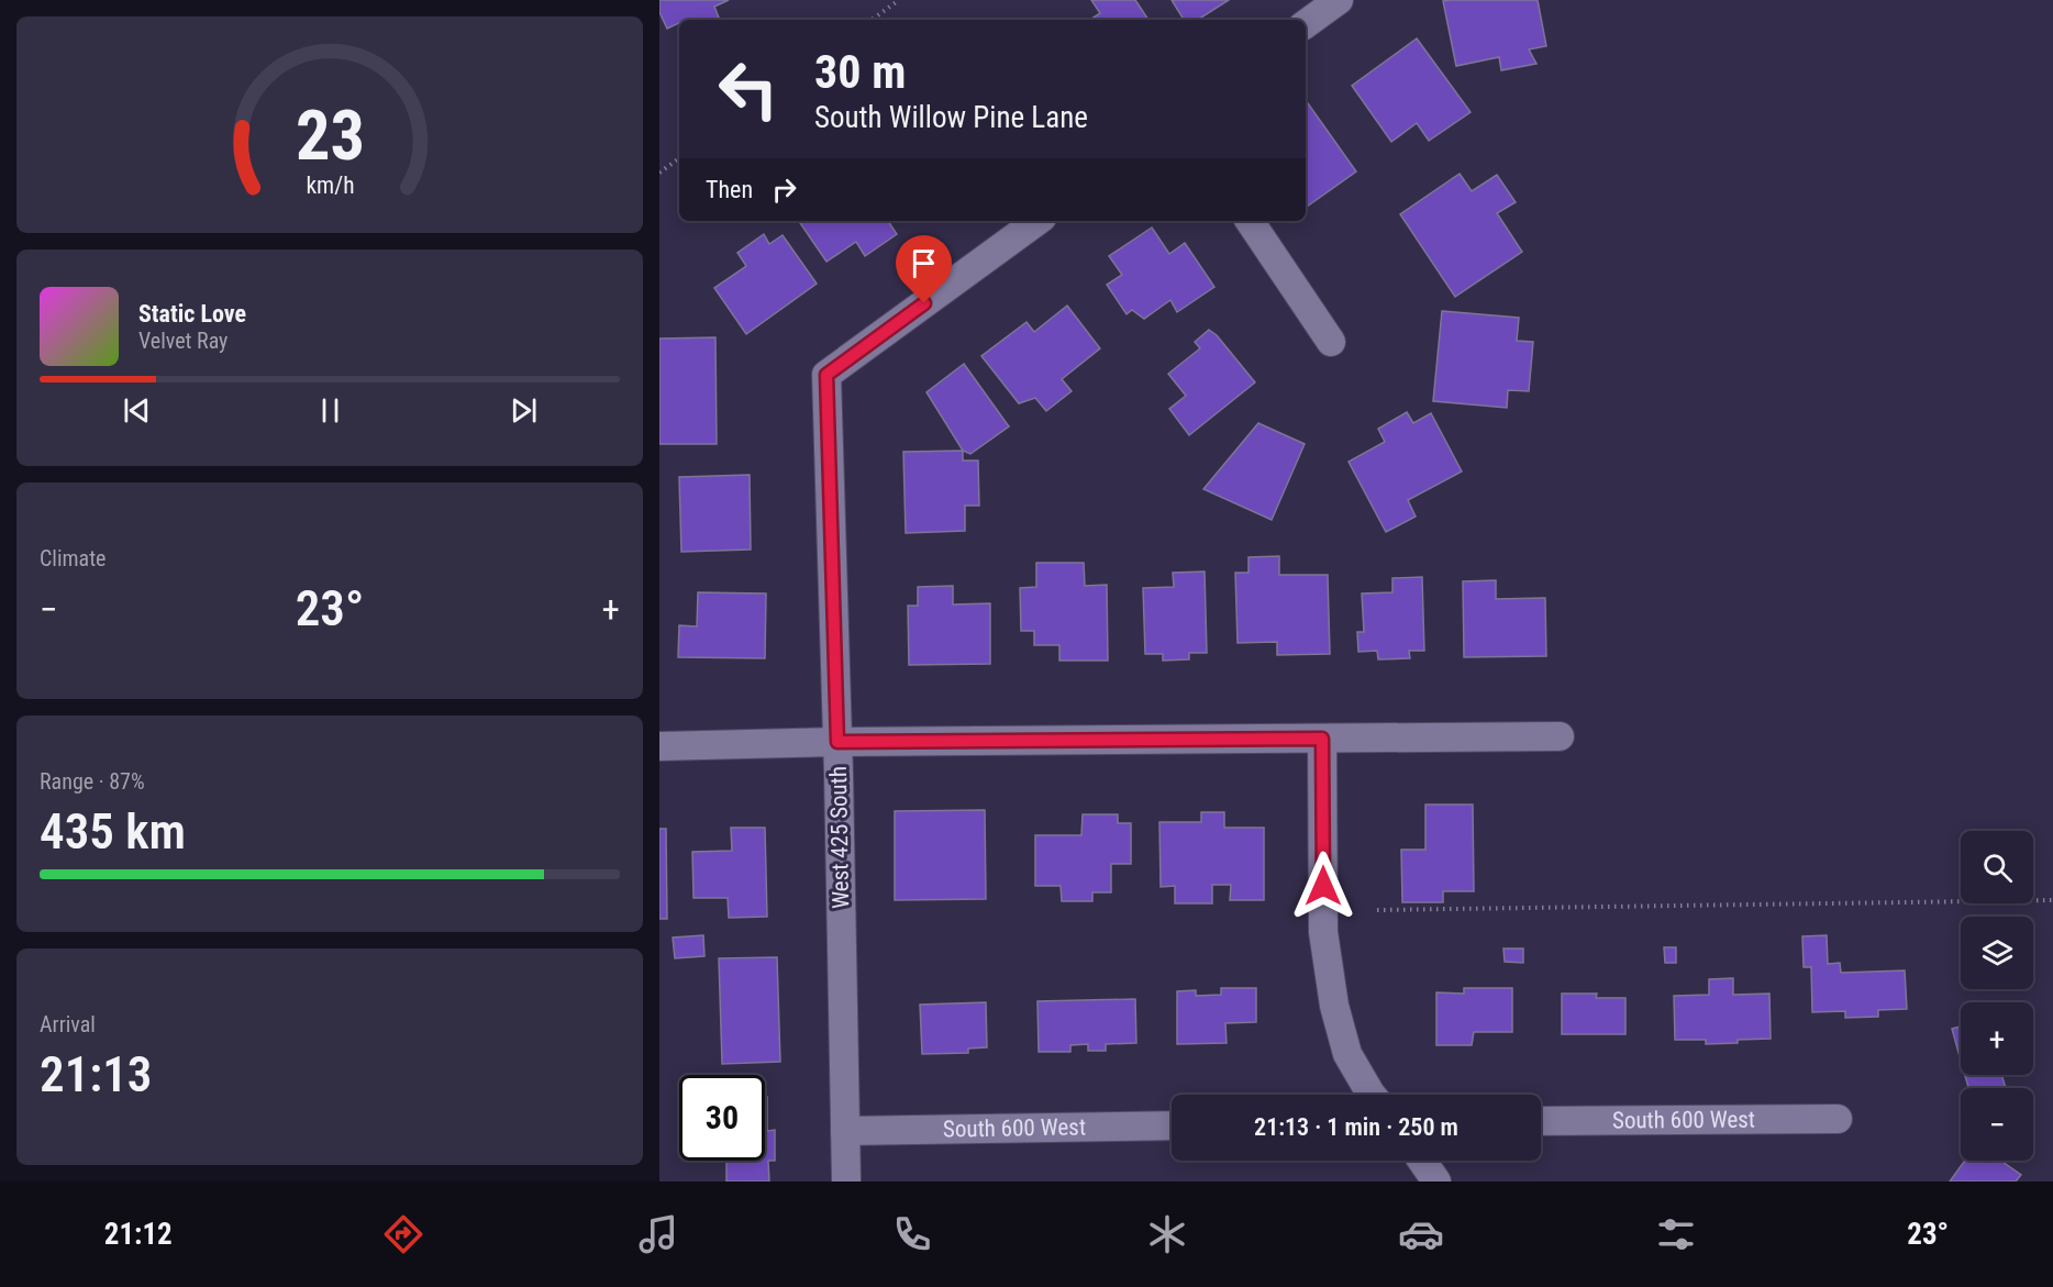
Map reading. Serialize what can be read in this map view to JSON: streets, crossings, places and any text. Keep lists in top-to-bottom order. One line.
{"streets":{"street":["West 425 South","South 600 West"]},"crossings":[["West 425 South","South 600 West"]],"page":{"turn":["30 m","South Willow Pine Lane"],"then":"Then","song":["Static Love","Velvet Ray"],"tile":["Climate",["Range · 87%","435 km"],["Arrival","21:13"]],"heat":["−","23°","+"],"map_buttons":["+","−"],"limit":"30","trip":"21:13 · 1 min · 250 m","tabs":["21:12","23°"],"gauge":["23","km/h"]}}
